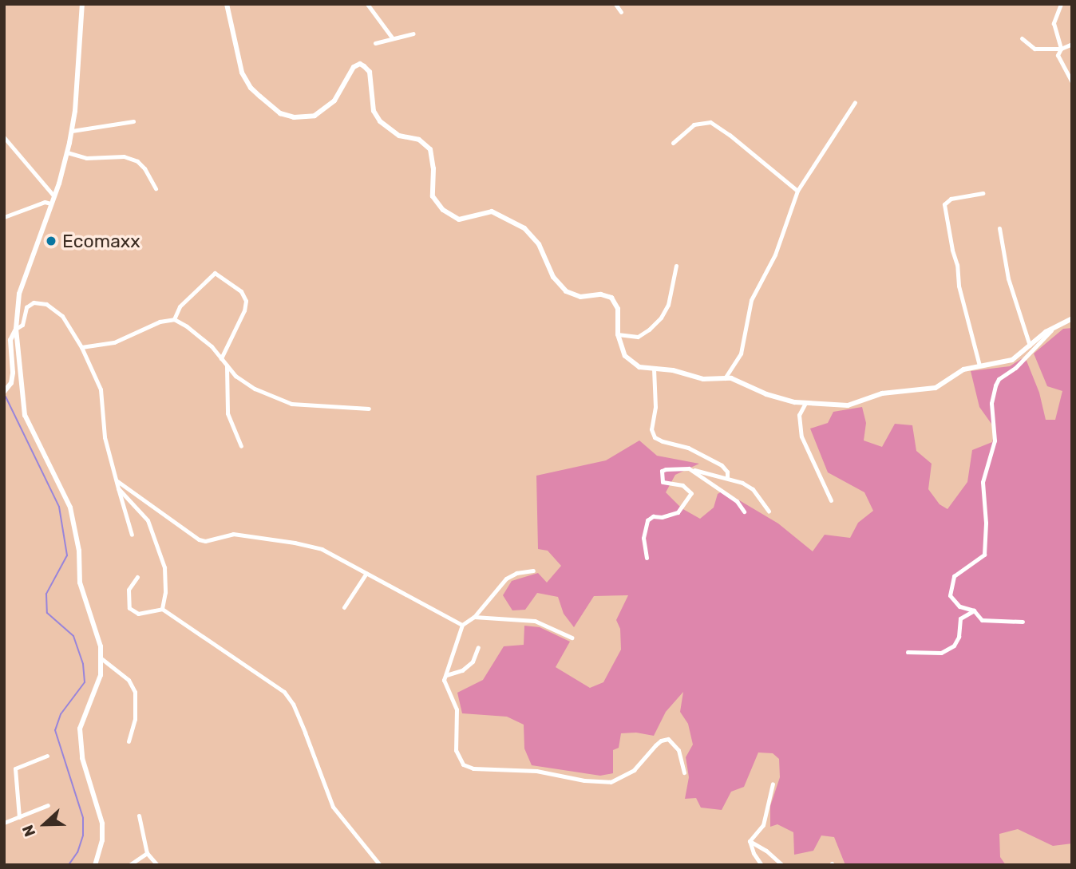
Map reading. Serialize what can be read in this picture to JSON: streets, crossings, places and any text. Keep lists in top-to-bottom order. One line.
{"places":["Ecomaxx"],"north":"left"}
